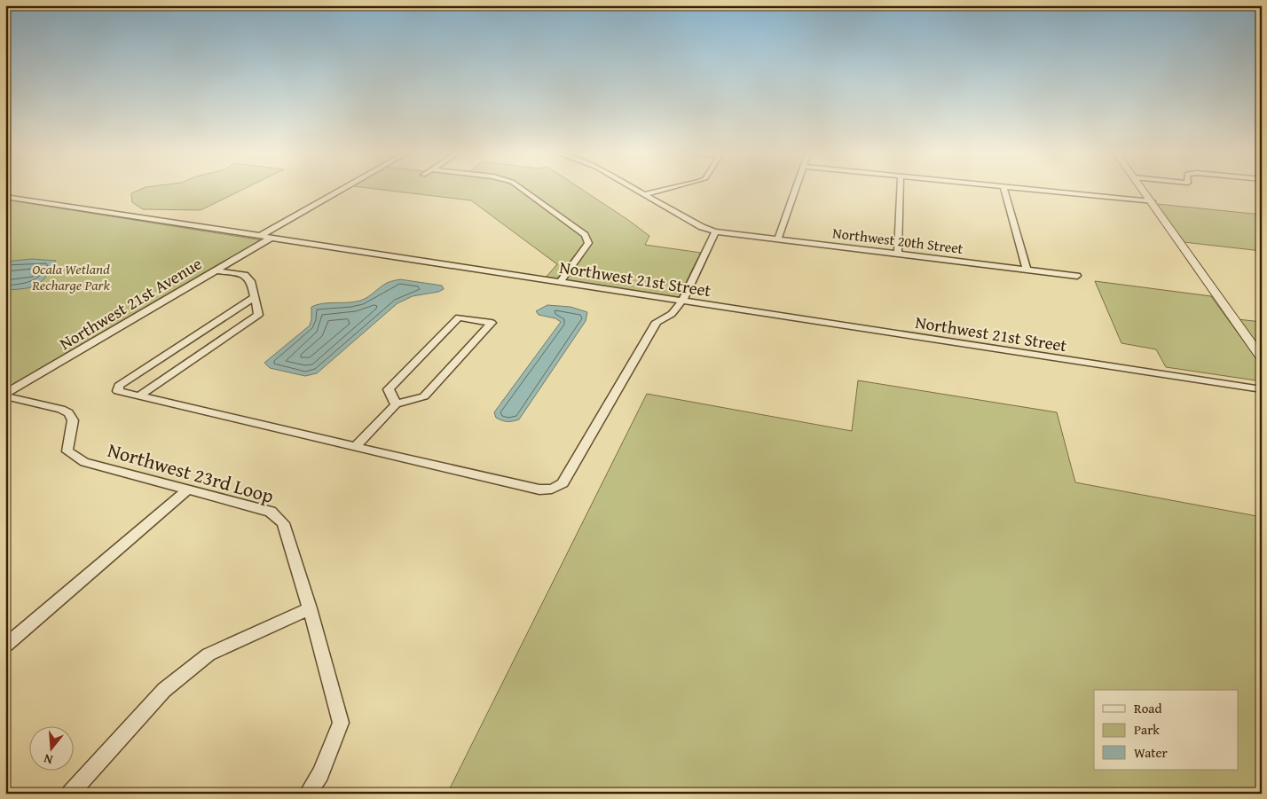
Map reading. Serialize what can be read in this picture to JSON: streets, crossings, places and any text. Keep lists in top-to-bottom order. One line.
{"streets":{"street":["Northwest 20th Street","Northwest 21st Street","Northwest 21st Avenue","Northwest 23rd Loop"]},"crossings":[["Northwest 21st Street","Northwest 21st Avenue"],["Northwest 21st Avenue","Northwest 23rd Loop"]],"parks":["Ocala Wetland Recharge Park"],"legend":["Road","Park","Water"],"north":"bottom"}
